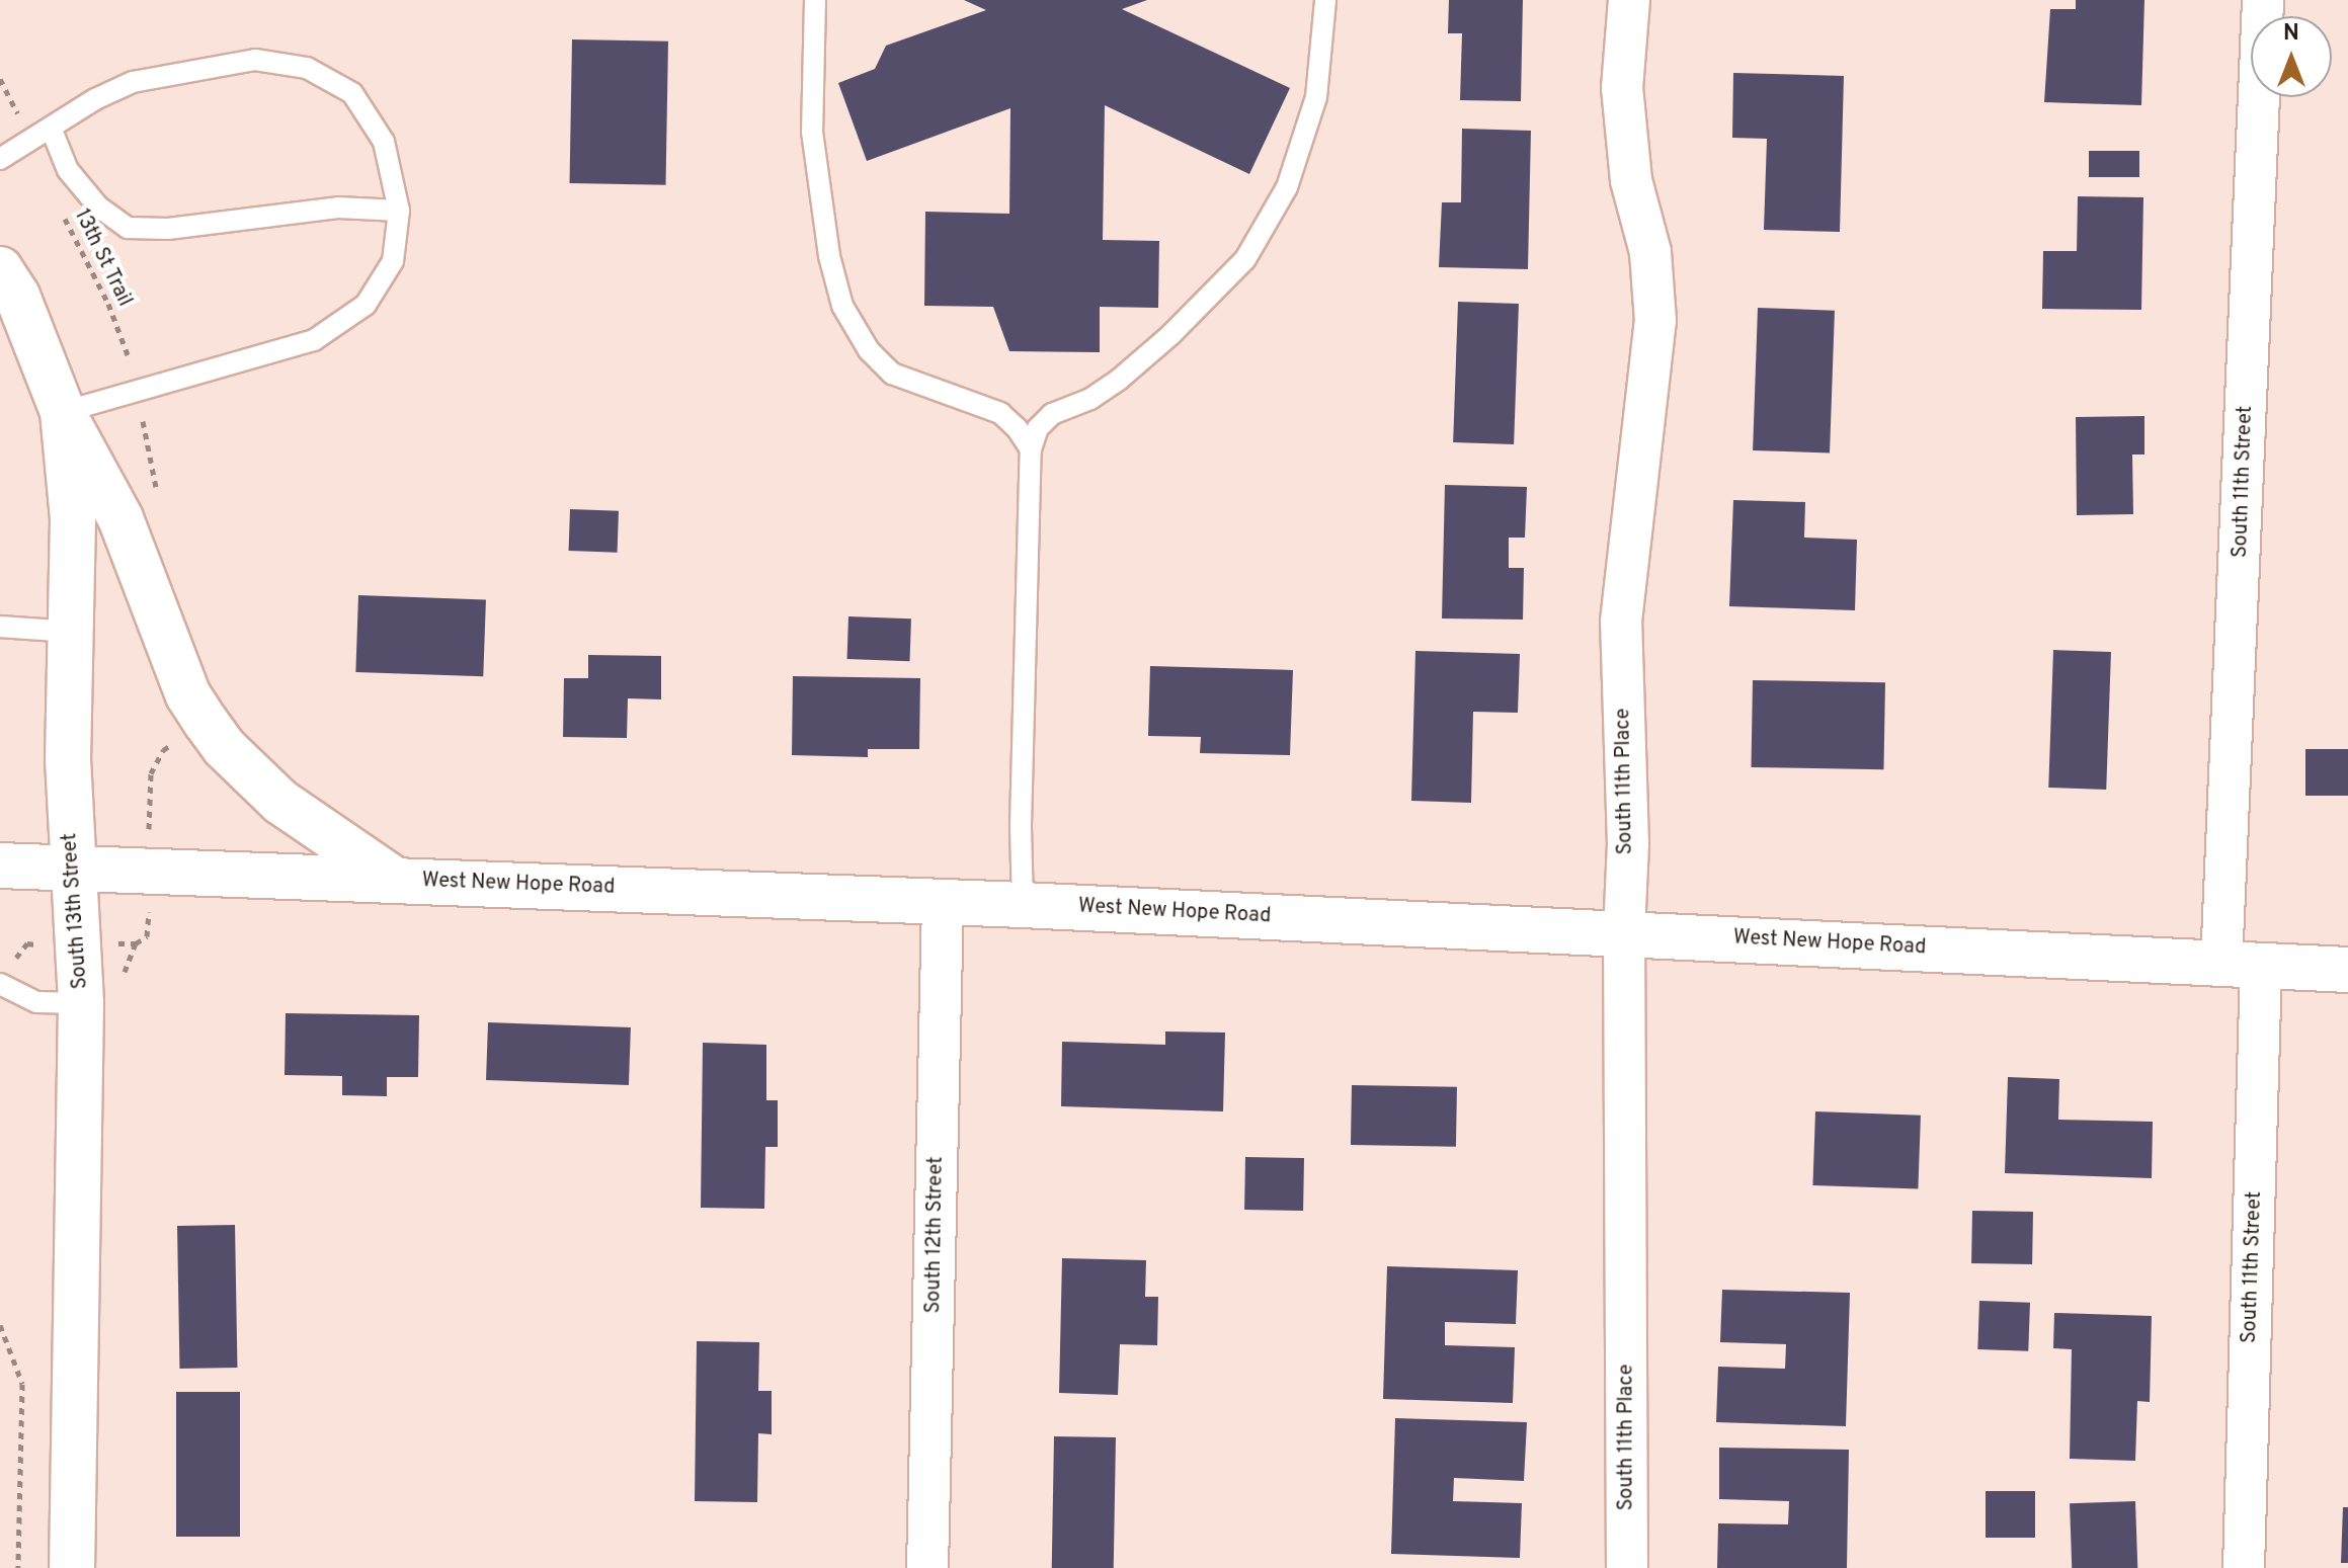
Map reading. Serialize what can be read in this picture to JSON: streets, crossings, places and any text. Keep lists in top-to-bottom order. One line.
{"streets":{"main road":["West New Hope Road","South 13th Street"],"street":["South 11th Street","South 11th Place","South 12th Street"],"path":["13th St Trail"]},"crossings":[["South 11th Street","West New Hope Road"],["South 11th Place","West New Hope Road"],["West New Hope Road","South 13th Street"],["West New Hope Road","South 12th Street"]],"north":"top"}
